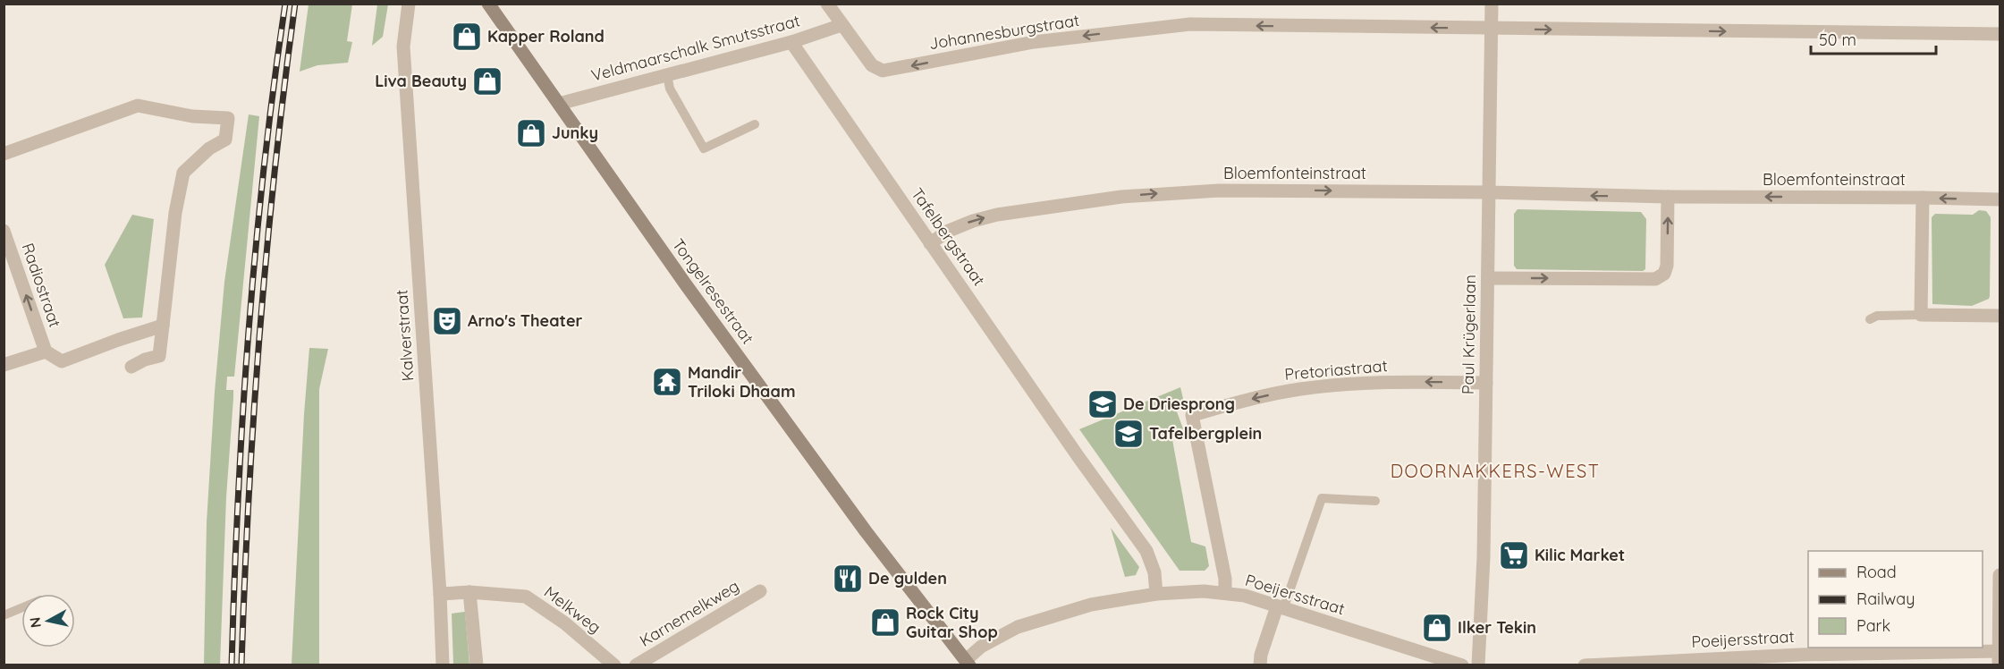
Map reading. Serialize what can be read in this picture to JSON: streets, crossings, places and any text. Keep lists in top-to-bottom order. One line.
{"streets":{"main road":["Tongelresestraat"],"street":["Johannesburgstraat","Veldmaarschalk Smutsstraat","Bloemfonteinstraat","Tafelbergstraat","Radiostraat","Paul Krügerlaan","Kalverstraat","Pretoriastraat","Poeijersstraat","Melkweg","Karnemelkweg"]},"crossings":[["Johannesburgstraat","Veldmaarschalk Smutsstraat"],["Johannesburgstraat","Paul Krügerlaan"],["Veldmaarschalk Smutsstraat","Tafelbergstraat"],["Veldmaarschalk Smutsstraat","Tongelresestraat"],["Bloemfonteinstraat","Tafelbergstraat"],["Bloemfonteinstraat","Paul Krügerlaan"],["Tafelbergstraat","Poeijersstraat"],["Tongelresestraat","Poeijersstraat"],["Paul Krügerlaan","Pretoriastraat"],["Kalverstraat","Melkweg"],["Pretoriastraat","Poeijersstraat"]],"one_way":["Radiostraat"],"districts":["DOORNAKKERS-WEST"],"places":{"shop":["Kapper Roland","Liva Beauty","Junky","Rock City Guitar Shop","Ilker Tekin"],"theatre":["Arno's Theater"],"temple":["Mandir Triloki Dhaam"],"school or university":["De Driesprong","Tafelbergplein"],"supermarket":["Kilic Market"],"restaurant":["De gulden"]},"legend":["Road","Railway","Park"],"scale_bar":"50 m","north":"left"}
